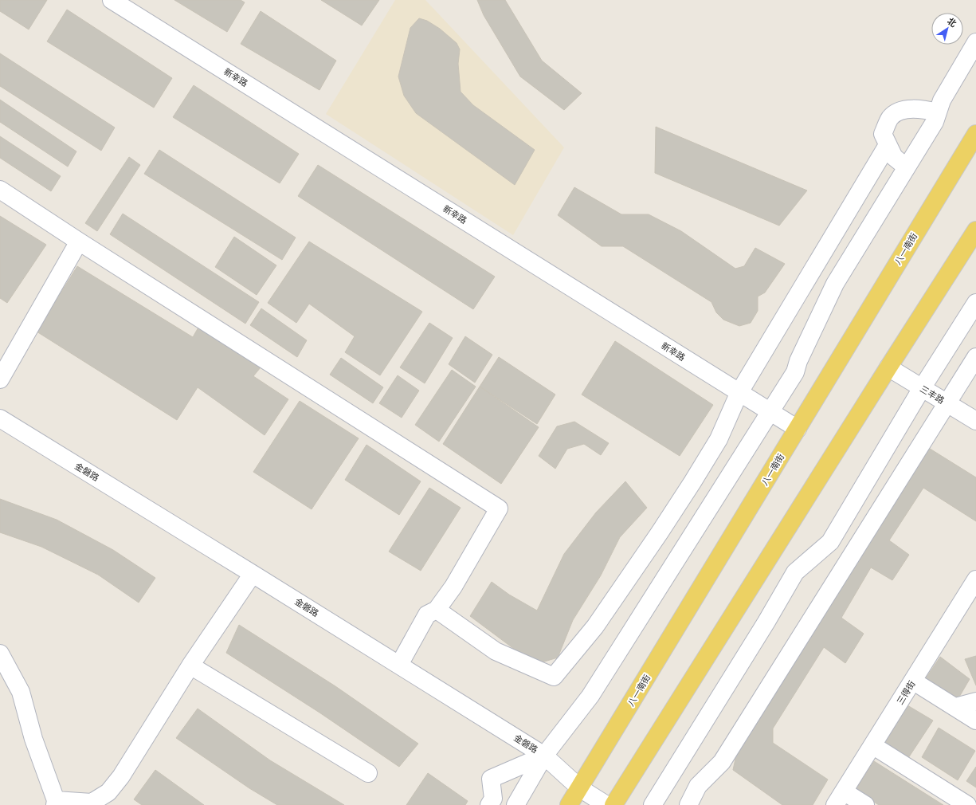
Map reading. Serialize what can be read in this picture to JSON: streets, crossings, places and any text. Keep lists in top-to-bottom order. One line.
{"streets":{"main road":["八一南街"],"street":["新幸路","三丰路","金磐路","三得街"]},"crossings":[["新幸路","八一南街"],["八一南街","金磐路"]],"north":"top right"}
